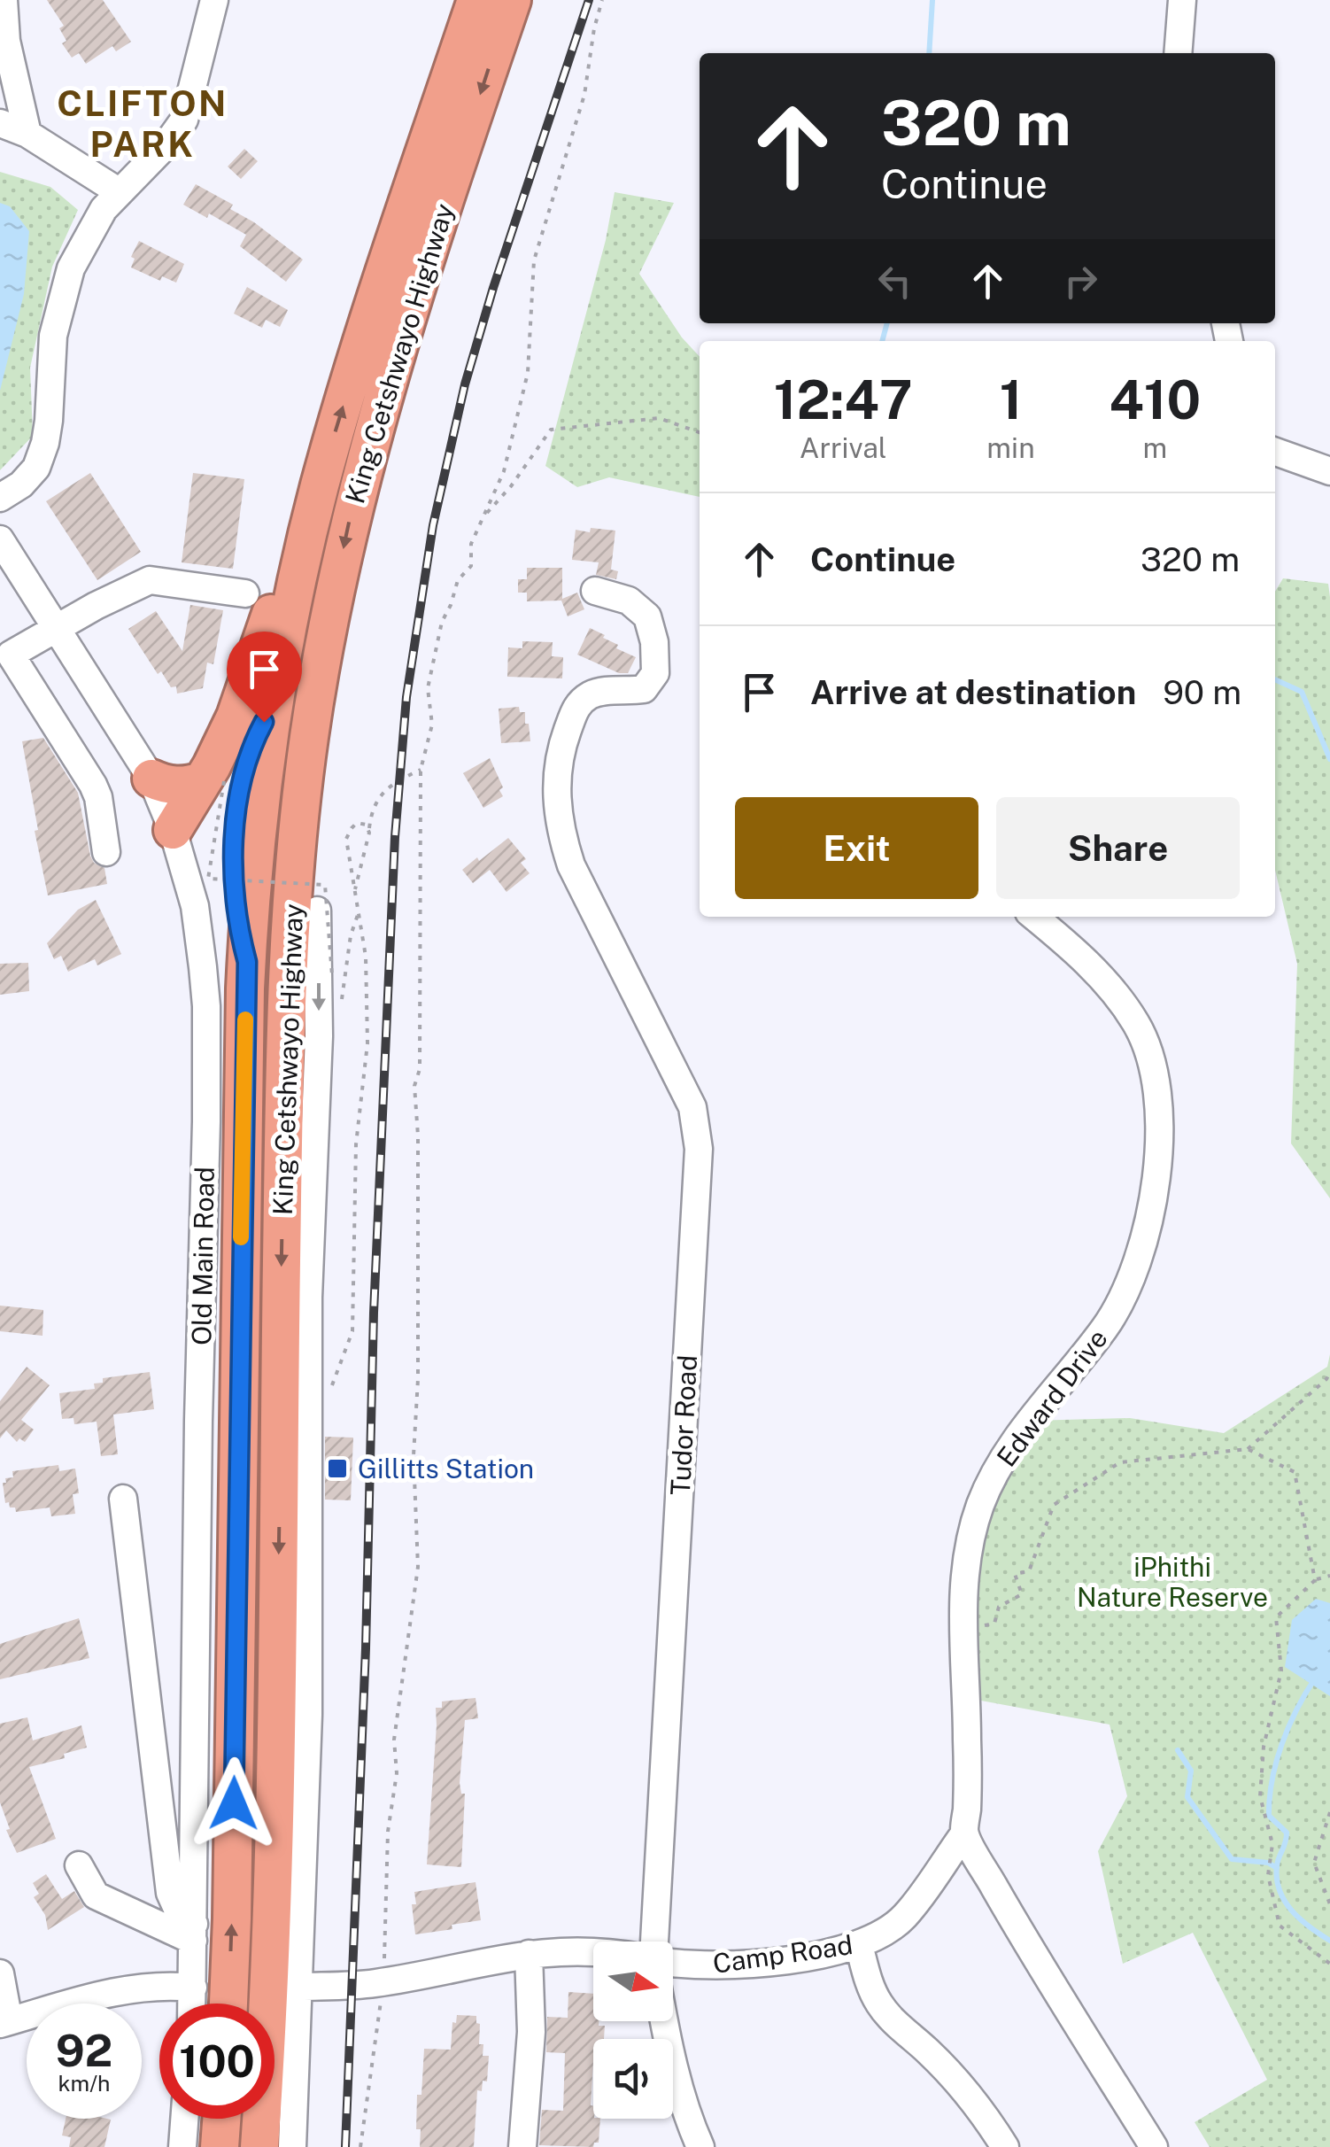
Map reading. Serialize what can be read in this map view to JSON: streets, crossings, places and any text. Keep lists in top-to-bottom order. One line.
{"streets":{"highway":["King Cetshwayo Highway"],"street":["Old Main Road","Edward Drive","Tudor Road","Camp Road"]},"crossings":[["Edward Drive","Camp Road"]],"districts":["CLIFTON PARK"],"parks":["iPhithi Nature Reserve"],"places":{"transit":["Gillitts Station"]},"north":"right","page":{"turn":["320 m","Continue"],"eta":["12:47","Arrival","1","min","410","m"],"list":[{"name":"Continue","value":"320 m"},{"name":"Arrive at destination","value":"90 m"}],"buttons":["Exit","Share"],"speed":"92 km/h","limit":"100"}}
